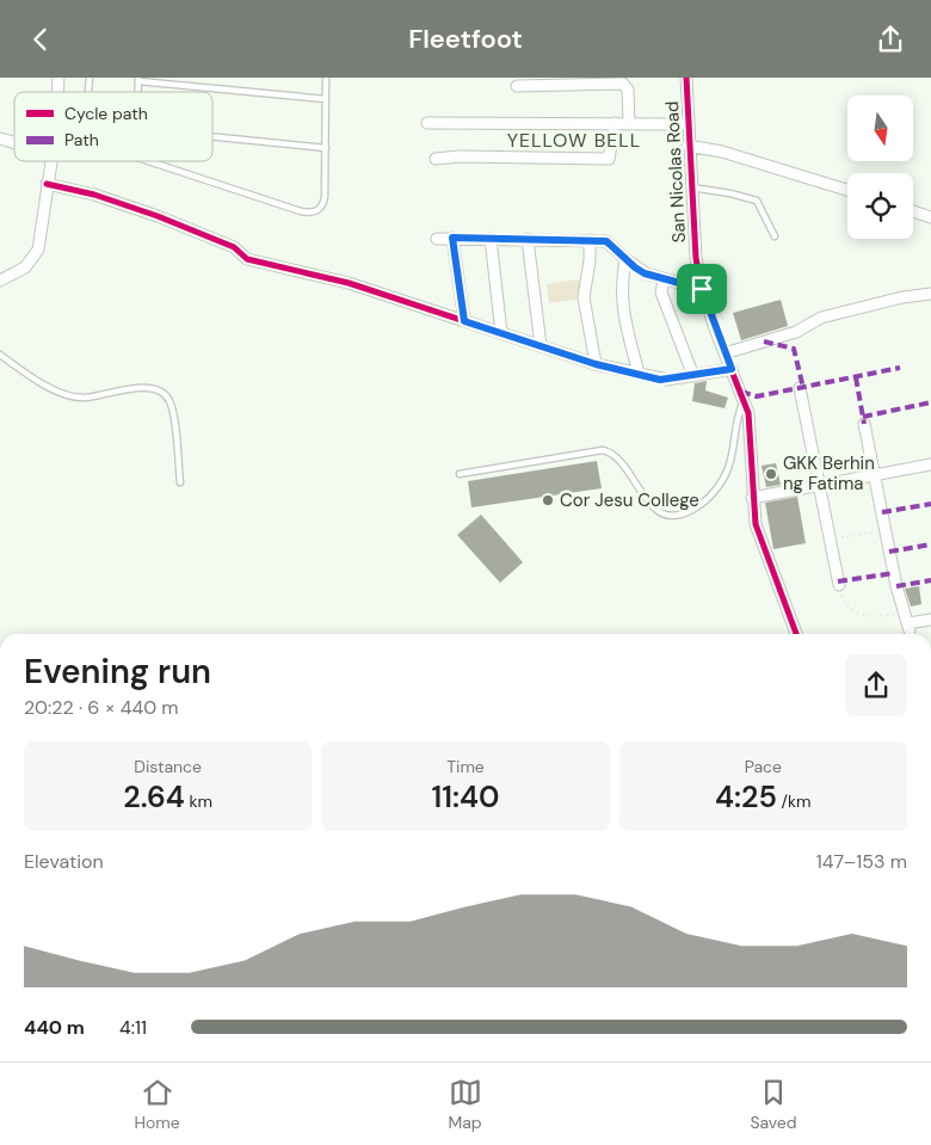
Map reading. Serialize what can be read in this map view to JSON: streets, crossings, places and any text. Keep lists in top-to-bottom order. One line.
{"streets":{"street":["San Nicolas Road"]},"districts":["YELLOW BELL"],"places":["GKK Berhin ng Fatima","Cor Jesu College"],"legend":["Cycle path","Path"],"north":"bottom","page":{"header":"Fleetfoot","heading":["Evening run","20:22 · 6 × 440 m"],"stats":[["Distance","2.64 km"],["Time","11:40"],["Pace","4:25 /km"]],"chart":["Elevation","147–153 m"],"list":[{"name":"440 m","note":"4:11"}],"tabs":["Home","Map","Saved"]}}
